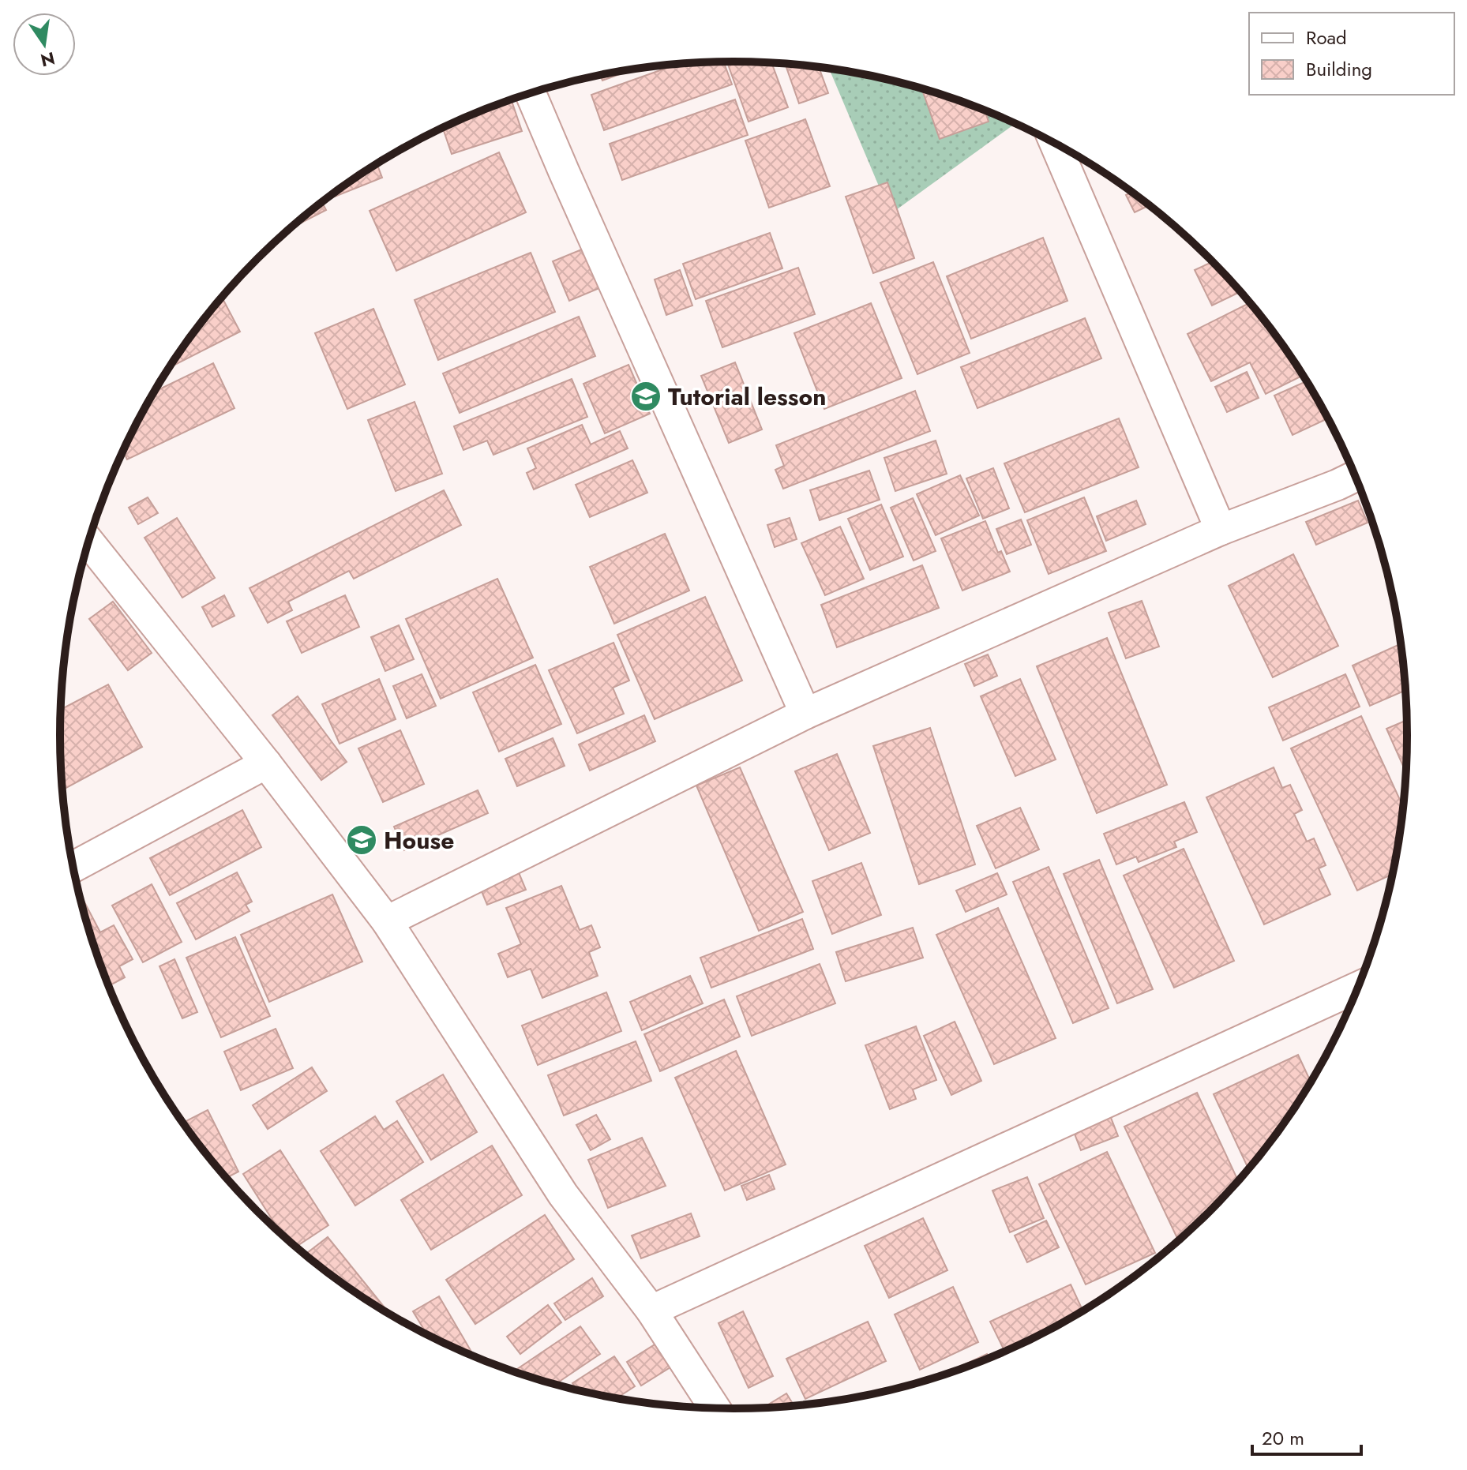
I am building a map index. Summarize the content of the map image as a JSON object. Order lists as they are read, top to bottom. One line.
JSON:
{"places":{"school or university":["Tutorial lesson","House"]},"legend":["Road","Building"],"scale_bar":"20 m","north":"bottom"}
